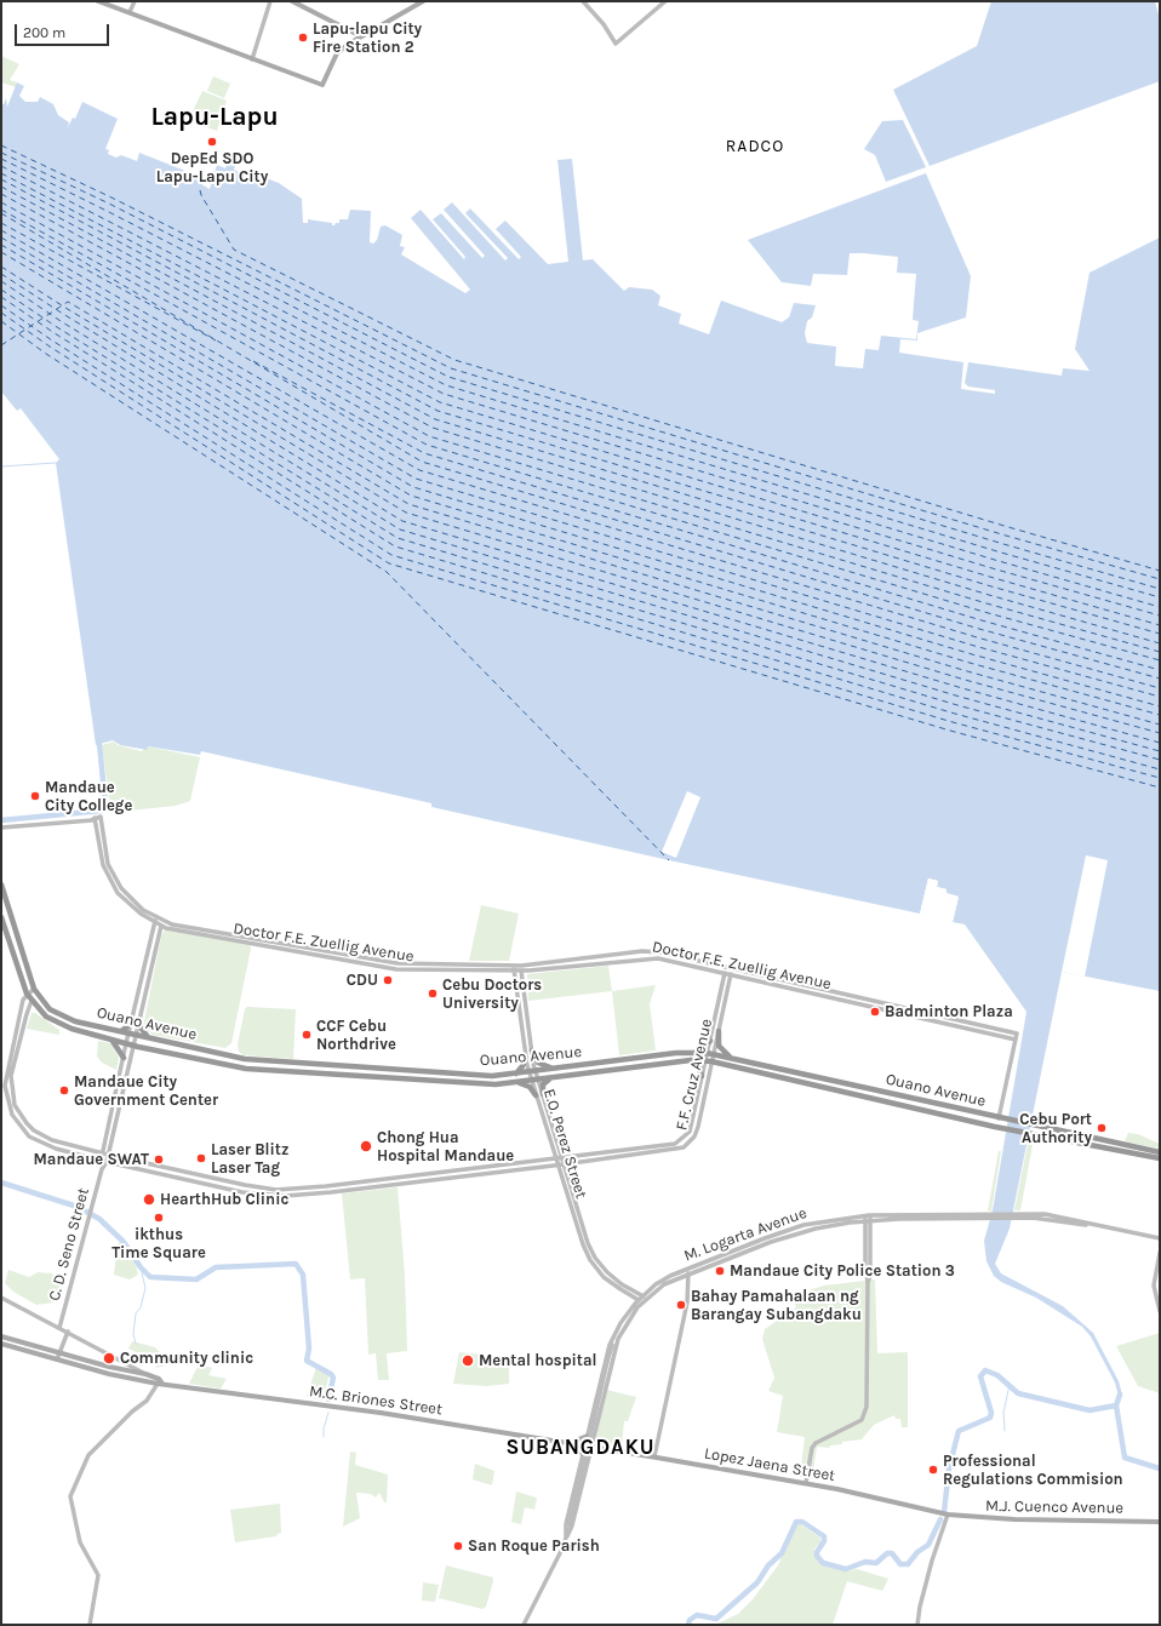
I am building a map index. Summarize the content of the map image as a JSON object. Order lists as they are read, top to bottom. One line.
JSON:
{"streets":{"highway":["Ouano Avenue"],"main road":["M.C. Briones Street","Lopez Jaena Street","M.J. Cuenco Avenue"],"street":["Doctor F.E. Zuellig Avenue","F.F. Cruz Avenue","E.O. Perez Street","M. Logarta Avenue","C. D. Seno Street"]},"crossings":[["Doctor F.E. Zuellig Avenue","F.F. Cruz Avenue"],["Doctor F.E. Zuellig Avenue","E.O. Perez Street"],["Doctor F.E. Zuellig Avenue","C. D. Seno Street"],["Ouano Avenue","F.F. Cruz Avenue"],["Ouano Avenue","E.O. Perez Street"],["Ouano Avenue","C. D. Seno Street"],["F.F. Cruz Avenue","E.O. Perez Street"],["F.F. Cruz Avenue","C. D. Seno Street"],["E.O. Perez Street","M. Logarta Avenue"],["M.C. Briones Street","Lopez Jaena Street"],["Lopez Jaena Street","M.J. Cuenco Avenue"]],"districts":["Lapu-Lapu","RADCO","SUBANGDAKU"],"places":["Lapu-lapu City Fire Station 2","DepEd SDO Lapu-Lapu City","Mandaue City College","CDU","Cebu Doctors University","Badminton Plaza","CCF Cebu Northdrive","Mandaue City Government Center","Cebu Port Authority","Chong Hua Hospital Mandaue","Laser Blitz Laser Tag","Mandaue SWAT","HearthHub Clinic","ikthus Time Square","Mandaue City Police Station 3","Bahay Pamahalaan ng Barangay Subangdaku","Community clinic","Mental hospital","Professional Regulations Commision","San Roque Parish"],"scale_bar":"200 m"}
